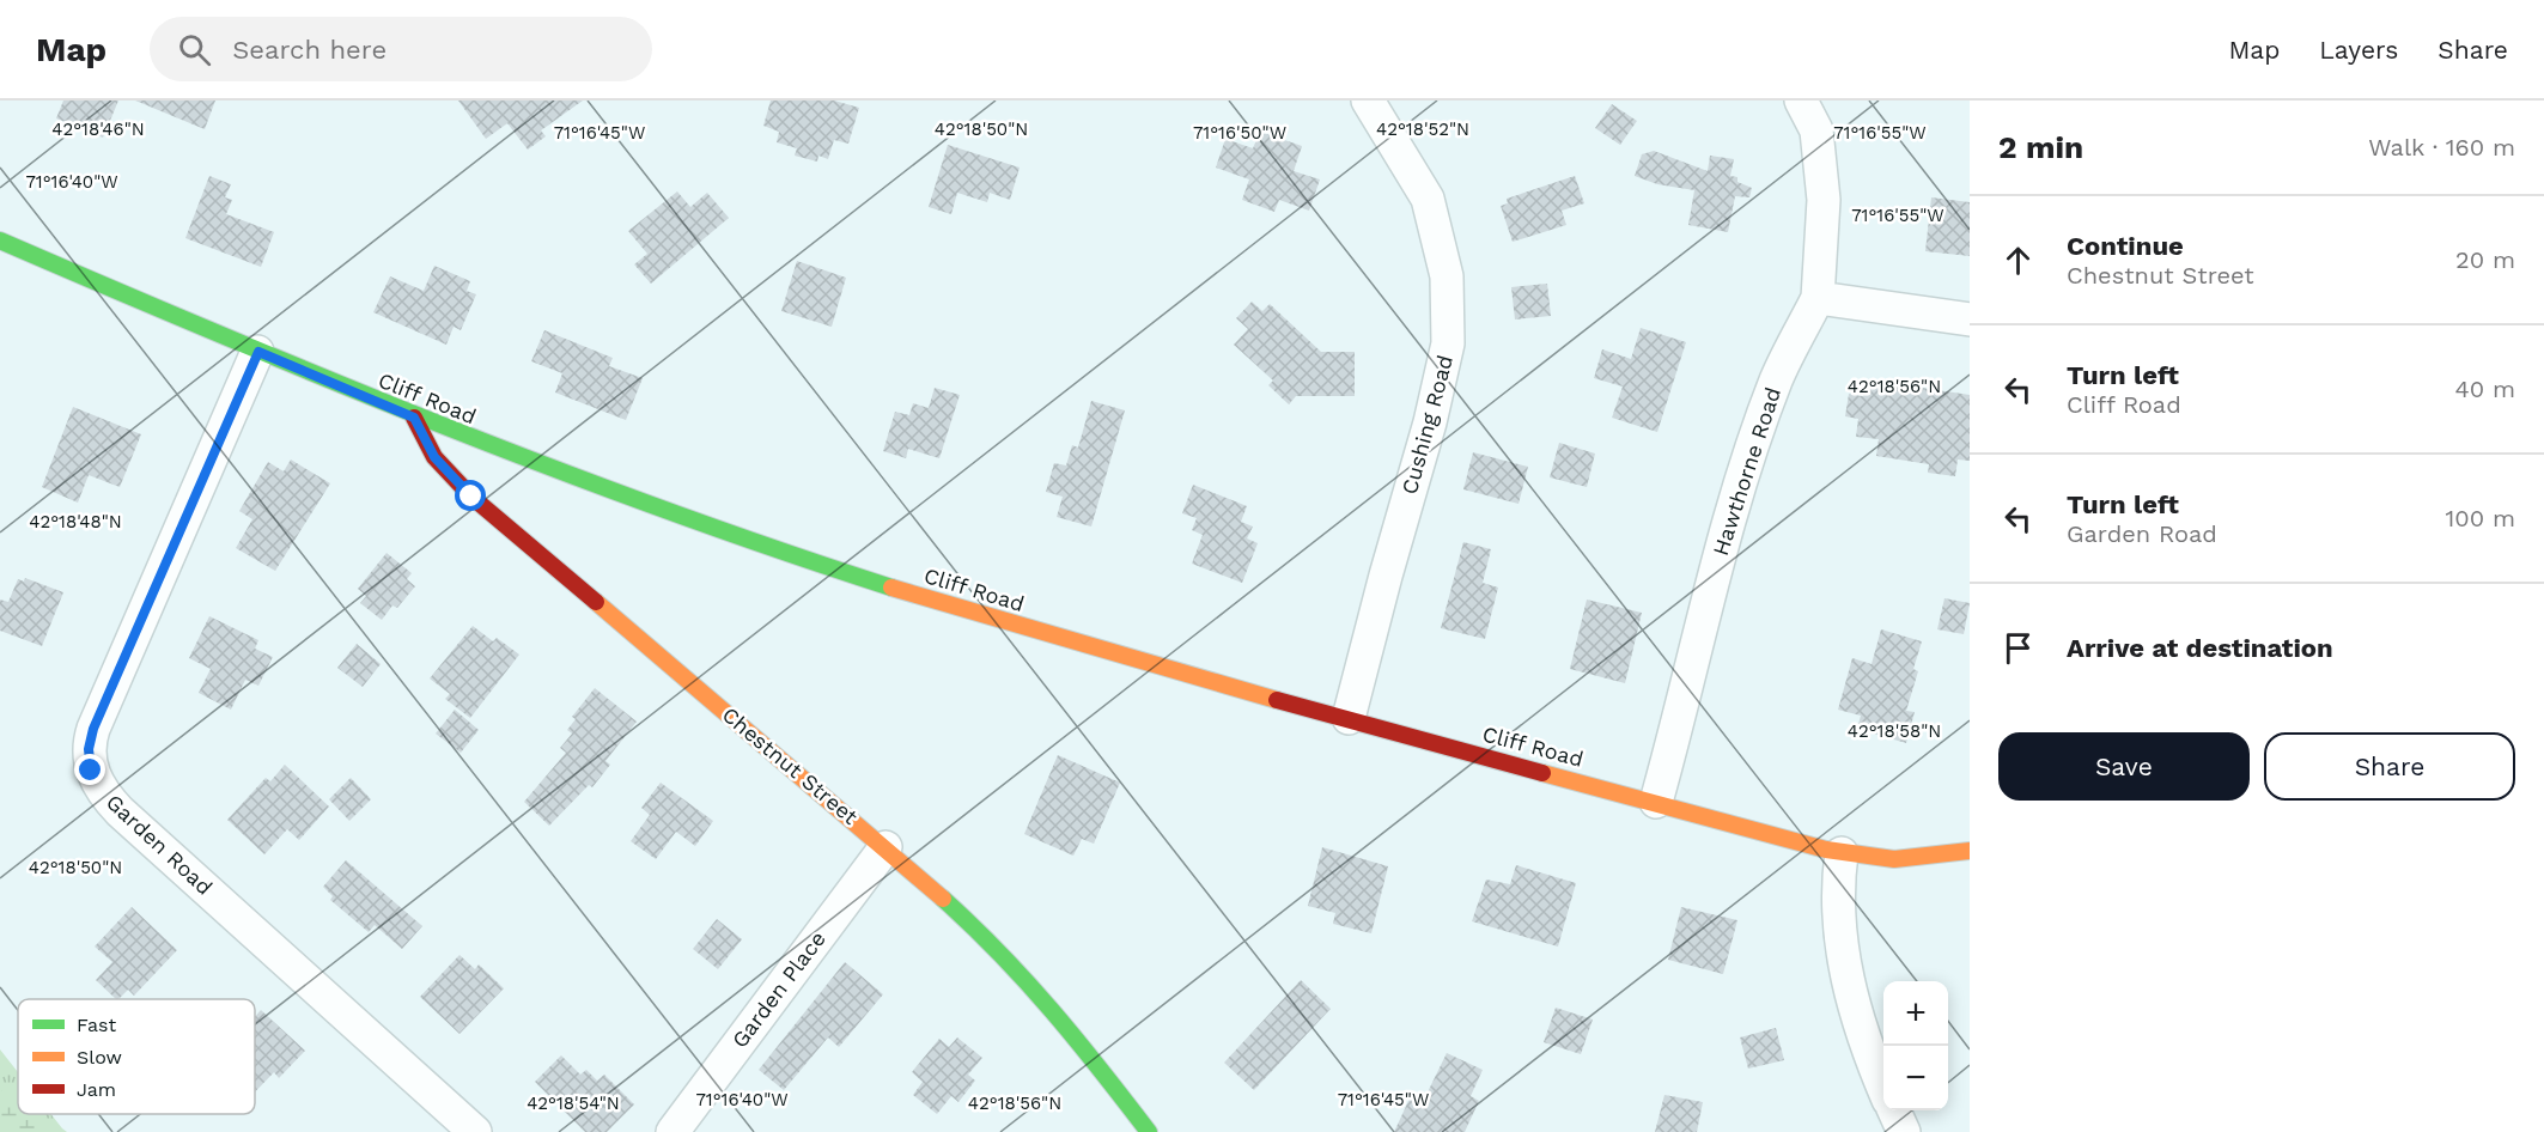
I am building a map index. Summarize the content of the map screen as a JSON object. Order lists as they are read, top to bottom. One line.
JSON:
{"streets":{"street":["Cliff Road","Cushing Road","Hawthorne Road","Chestnut Street","Garden Road","Garden Place"]},"crossings":[["Cliff Road","Cushing Road"],["Cliff Road","Hawthorne Road"],["Cliff Road","Chestnut Street"],["Cliff Road","Garden Road"],["Chestnut Street","Garden Place"]],"legend":["Fast","Slow","Jam"],"page":{"header":"Map","search":"Search here","nav":["Map","Layers","Share"],"heading":["2 min","Walk · 160 m"],"list":[["Continue","Chestnut Street","20 m"],["Turn left","Cliff Road","40 m"],["Turn left","Garden Road","100 m"],"Arrive at destination"],"buttons":["Save","Share"],"map_buttons":["+","−"]},"coordinates":["42°18'46\"N","42°18'50\"N","42°18'52\"N","71°16'45\"W","71°16'50\"W","71°16'55\"W","71°16'40\"W","42°18'56\"N","42°18'48\"N","42°18'58\"N","42°18'54\"N"]}
